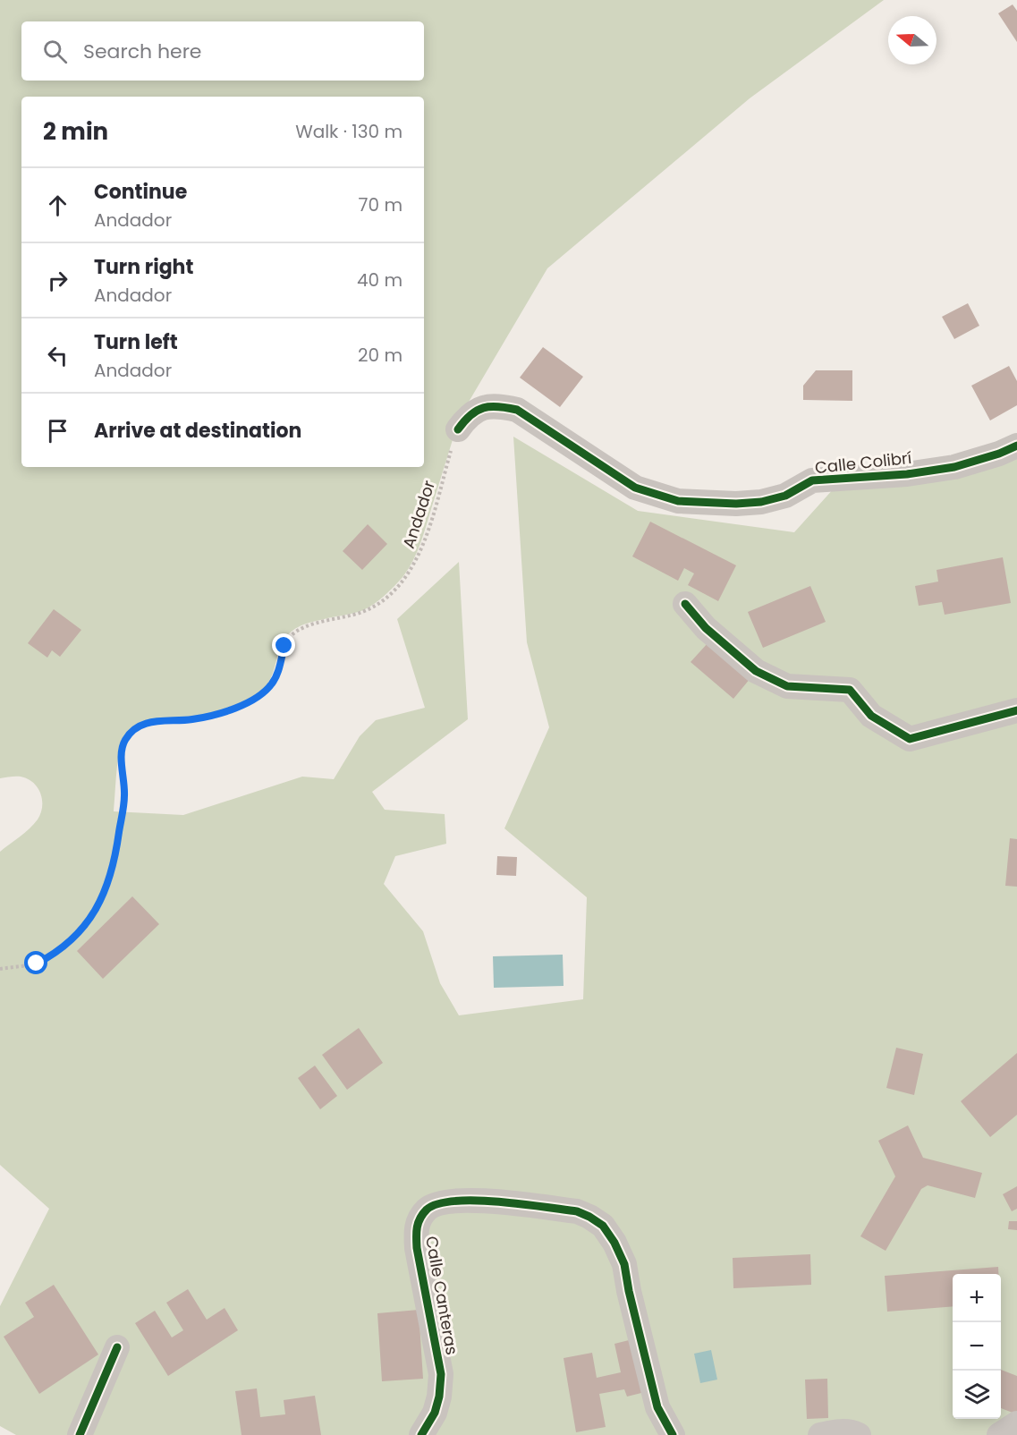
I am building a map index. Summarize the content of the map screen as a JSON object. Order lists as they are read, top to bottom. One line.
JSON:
{"streets":{"street":["Calle Colibrí","Calle Canteras"],"path":["Andador"]},"crossings":[["Calle Colibrí","Andador"]],"north":"left","page":{"search":"Search here","heading":["2 min","Walk · 130 m"],"list":[["Continue","Andador","70 m"],["Turn right","Andador","40 m"],["Turn left","Andador","20 m"],"Arrive at destination"],"map_buttons":["+","−"]}}
